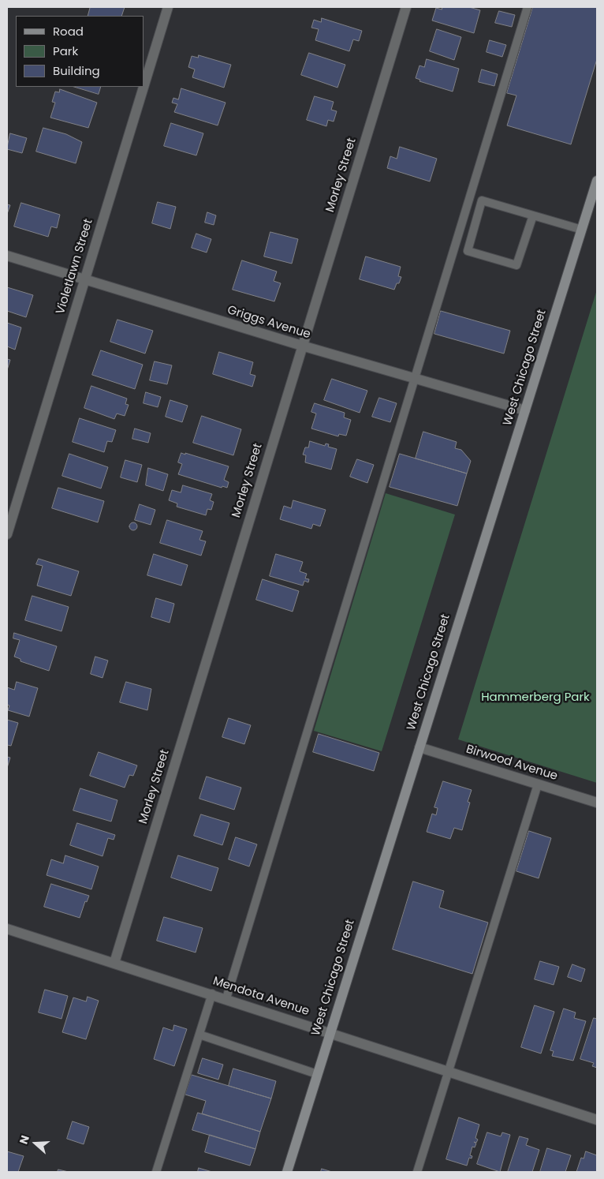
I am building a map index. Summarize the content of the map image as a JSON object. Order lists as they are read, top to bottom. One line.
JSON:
{"streets":{"street":["Morley Street","Violetlawn Street","Griggs Avenue","West Chicago Street","Birwood Avenue","Mendota Avenue"]},"crossings":[["Morley Street","Griggs Avenue"],["Morley Street","Mendota Avenue"],["Violetlawn Street","Griggs Avenue"],["Griggs Avenue","West Chicago Street"],["West Chicago Street","Birwood Avenue"],["West Chicago Street","Mendota Avenue"]],"parks":["Hammerberg Park"],"legend":["Road","Park","Building"],"north":"left"}
